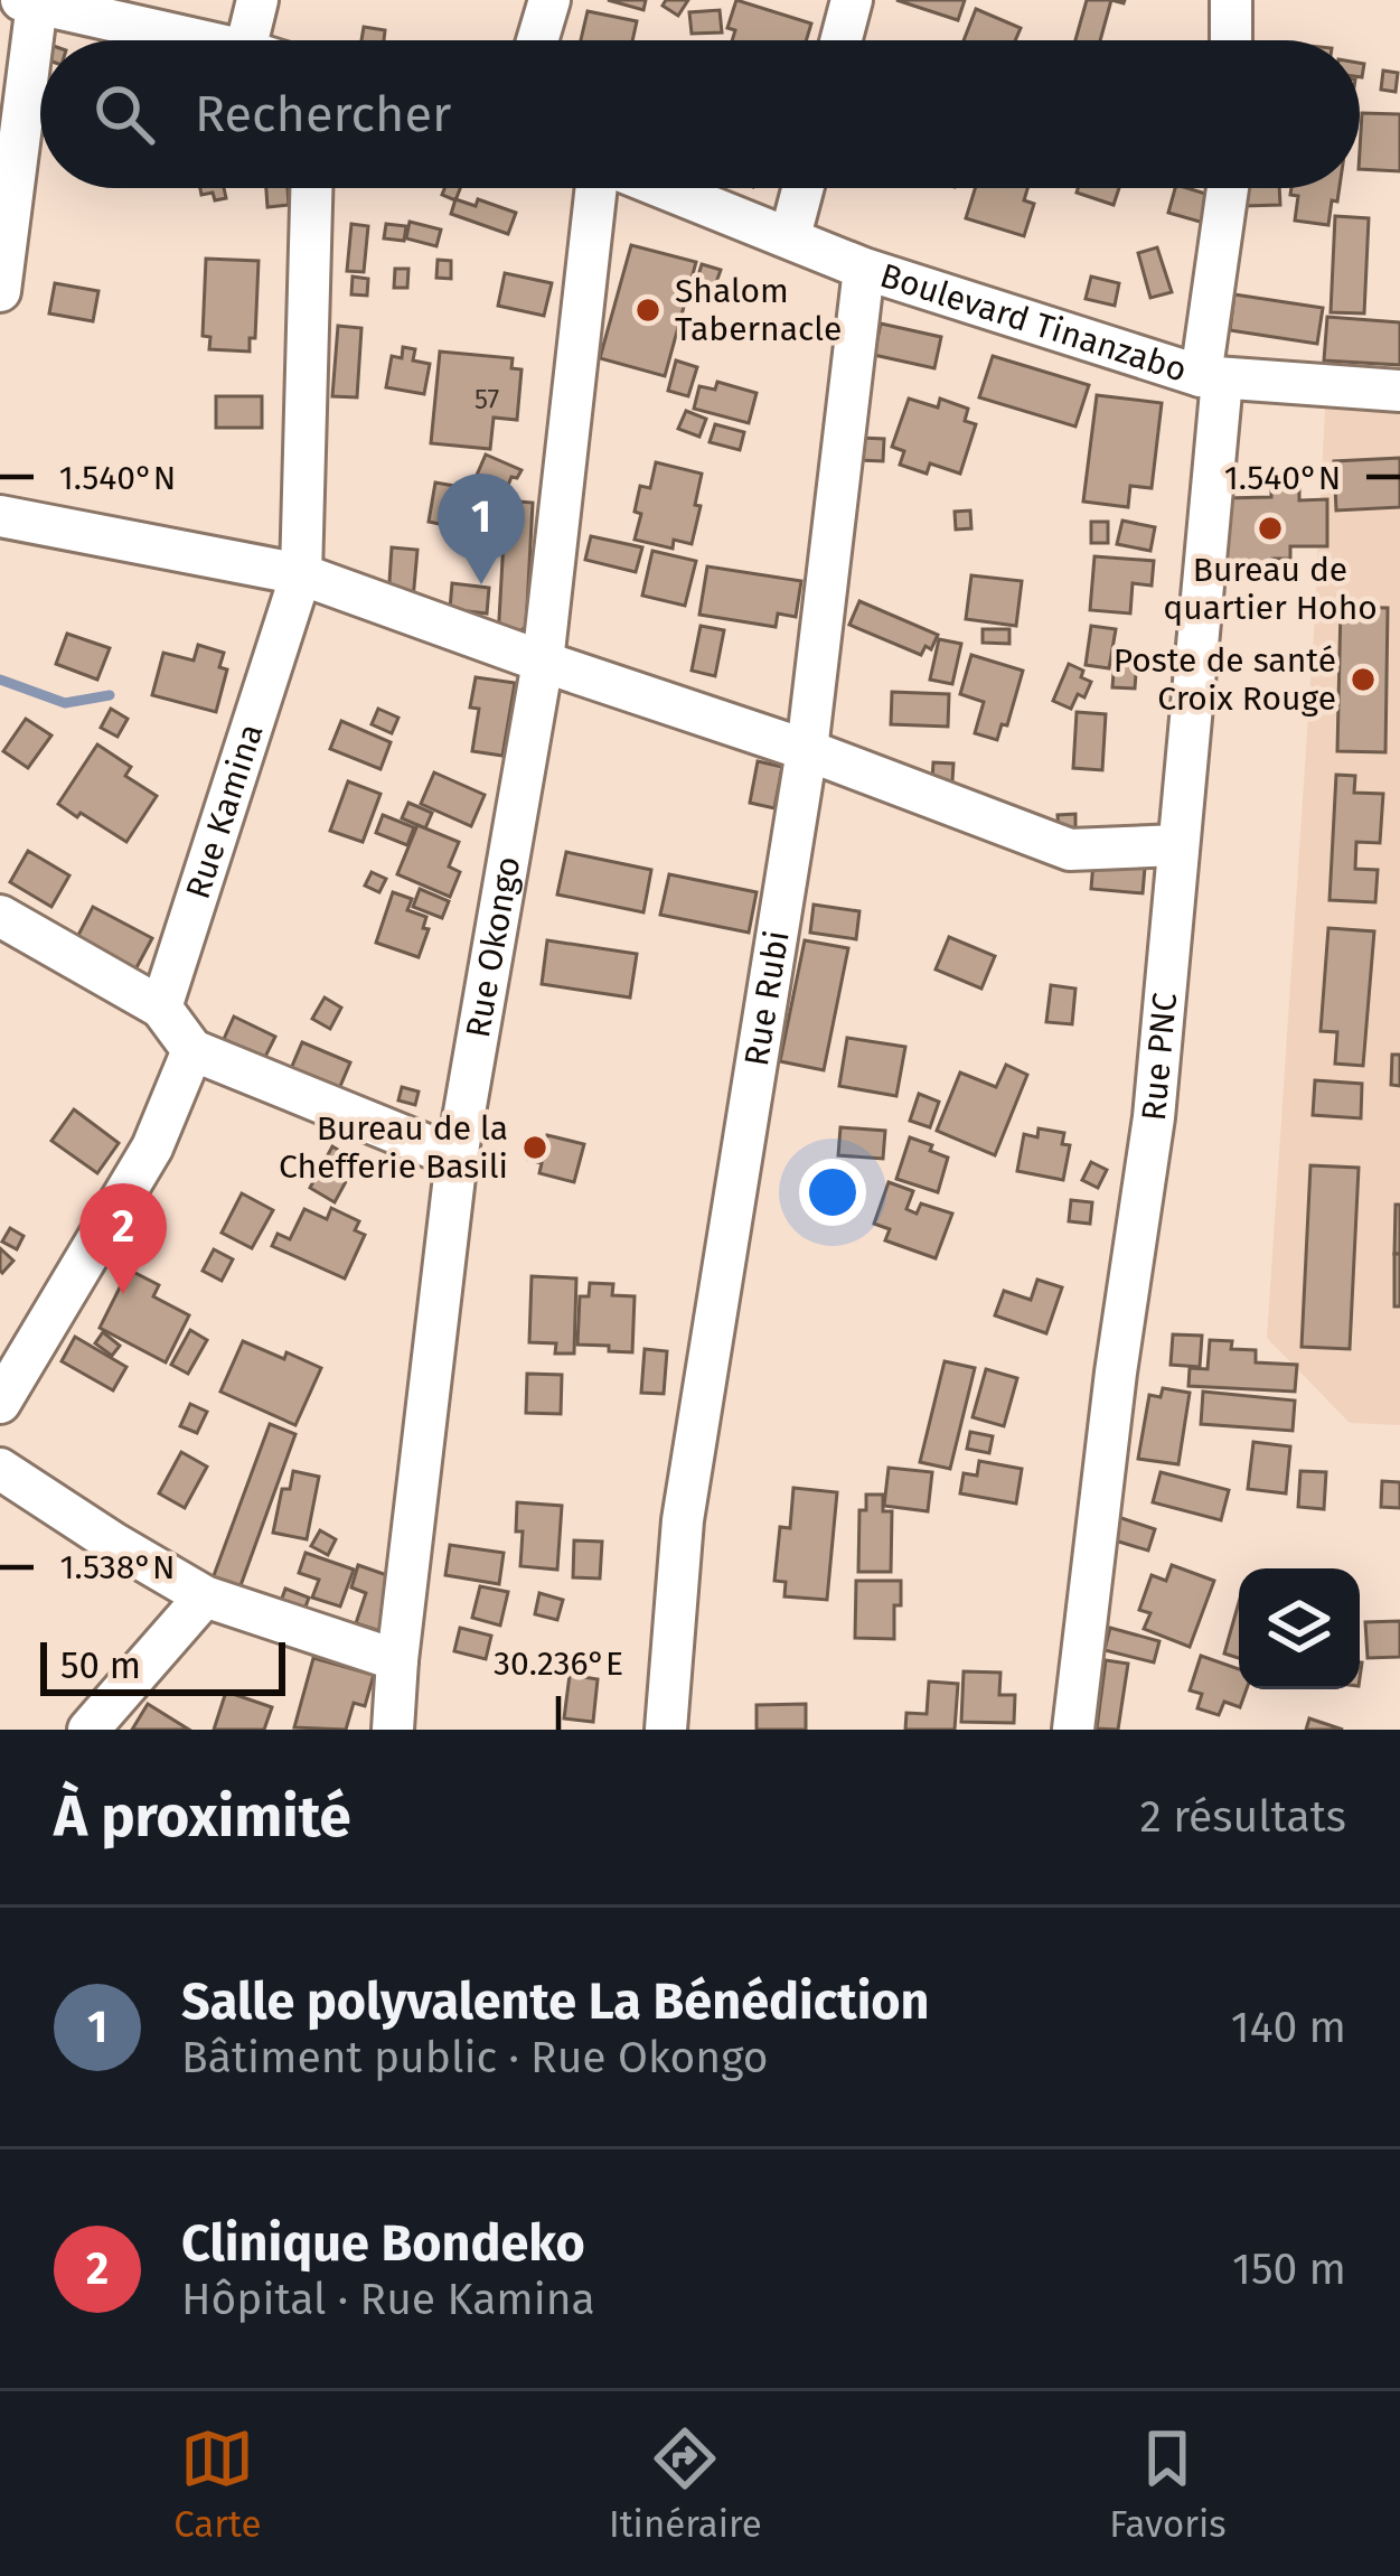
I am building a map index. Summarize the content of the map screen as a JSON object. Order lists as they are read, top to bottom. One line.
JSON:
{"streets":{"street":["Boulevard Tinanzabo","Rue Kamina","Rue Okongo","Rue Rubi","Rue PNC"]},"crossings":[["Boulevard Tinanzabo","Rue Rubi"],["Boulevard Tinanzabo","Rue PNC"]],"places":["Shalom Tabernacle","Bureau de quartier Hoho","Poste de santé Croix Rouge","Bureau de la Chefferie Basili"],"house_numbers":["57"],"scale_bar":"50 m","page":{"search":"Rechercher","pins":["1","2"],"scale":"50 m","heading":["À proximité","2 résultats"],"list":[{"mark":"1","name":"Salle polyvalente La Bénédiction","note":"Bâtiment public · Rue Okongo","value":"140 m"},{"mark":"2","name":"Clinique Bondeko","note":"Hôpital · Rue Kamina","value":"150 m"}],"nav":["Carte","Itinéraire","Favoris"]},"coordinates":["1.540°N","1.538°N","30.236°E"]}
